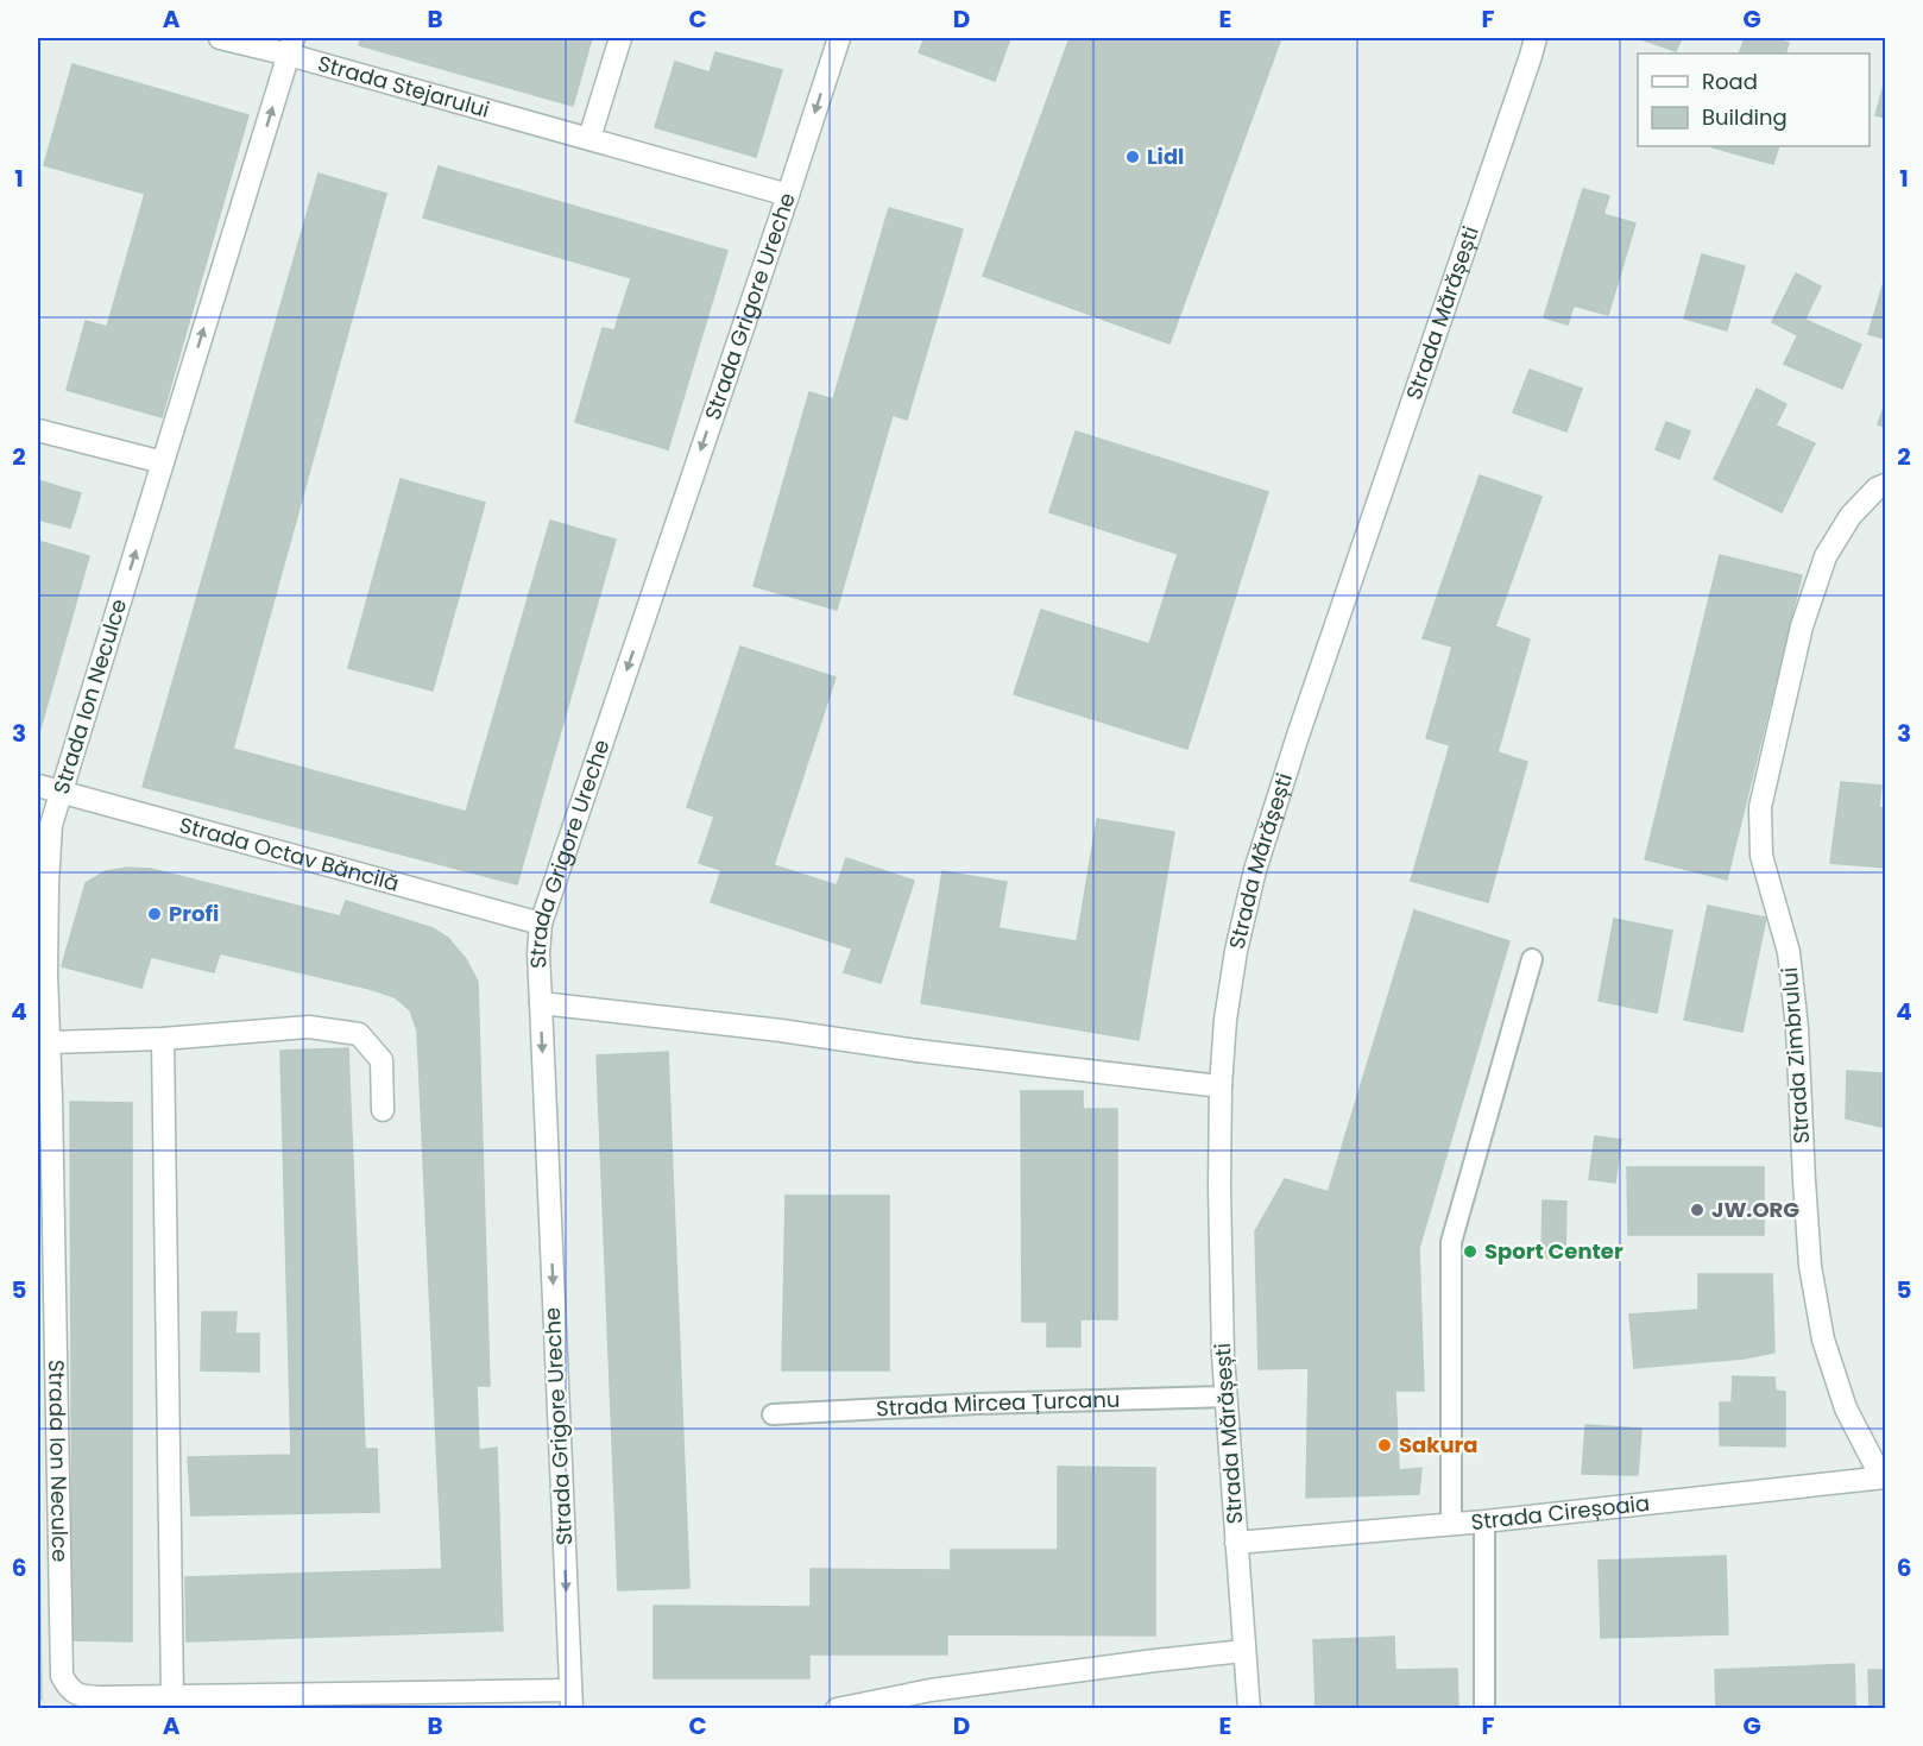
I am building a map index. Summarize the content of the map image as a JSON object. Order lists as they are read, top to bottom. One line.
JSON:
{"streets":{"street":["Strada Stejarului","Strada Grigore Ureche","Strada Mărășești","Strada Ion Neculce","Strada Octav Băncilă","Strada Zimbrului","Strada Cireșoaia"],"lane":["Strada Mircea Țurcanu"]},"crossings":[["Strada Stejarului","Strada Grigore Ureche"],["Strada Stejarului","Strada Ion Neculce"],["Strada Grigore Ureche","Strada Ion Neculce"],["Strada Grigore Ureche","Strada Octav Băncilă"],["Strada Mărășești","Strada Mircea Țurcanu"],["Strada Mărășești","Strada Cireșoaia"],["Strada Ion Neculce","Strada Octav Băncilă"],["Strada Zimbrului","Strada Cireșoaia"]],"one_way":["Strada Grigore Ureche","Strada Ion Neculce"],"places":["Lidl","Profi","JW.ORG","Sport Center","Sakura"],"legend":["Road","Building"],"grid":{"columns":["A","B","C","D","E","F","G"],"rows":["1","2","3","4","5","6"]}}
